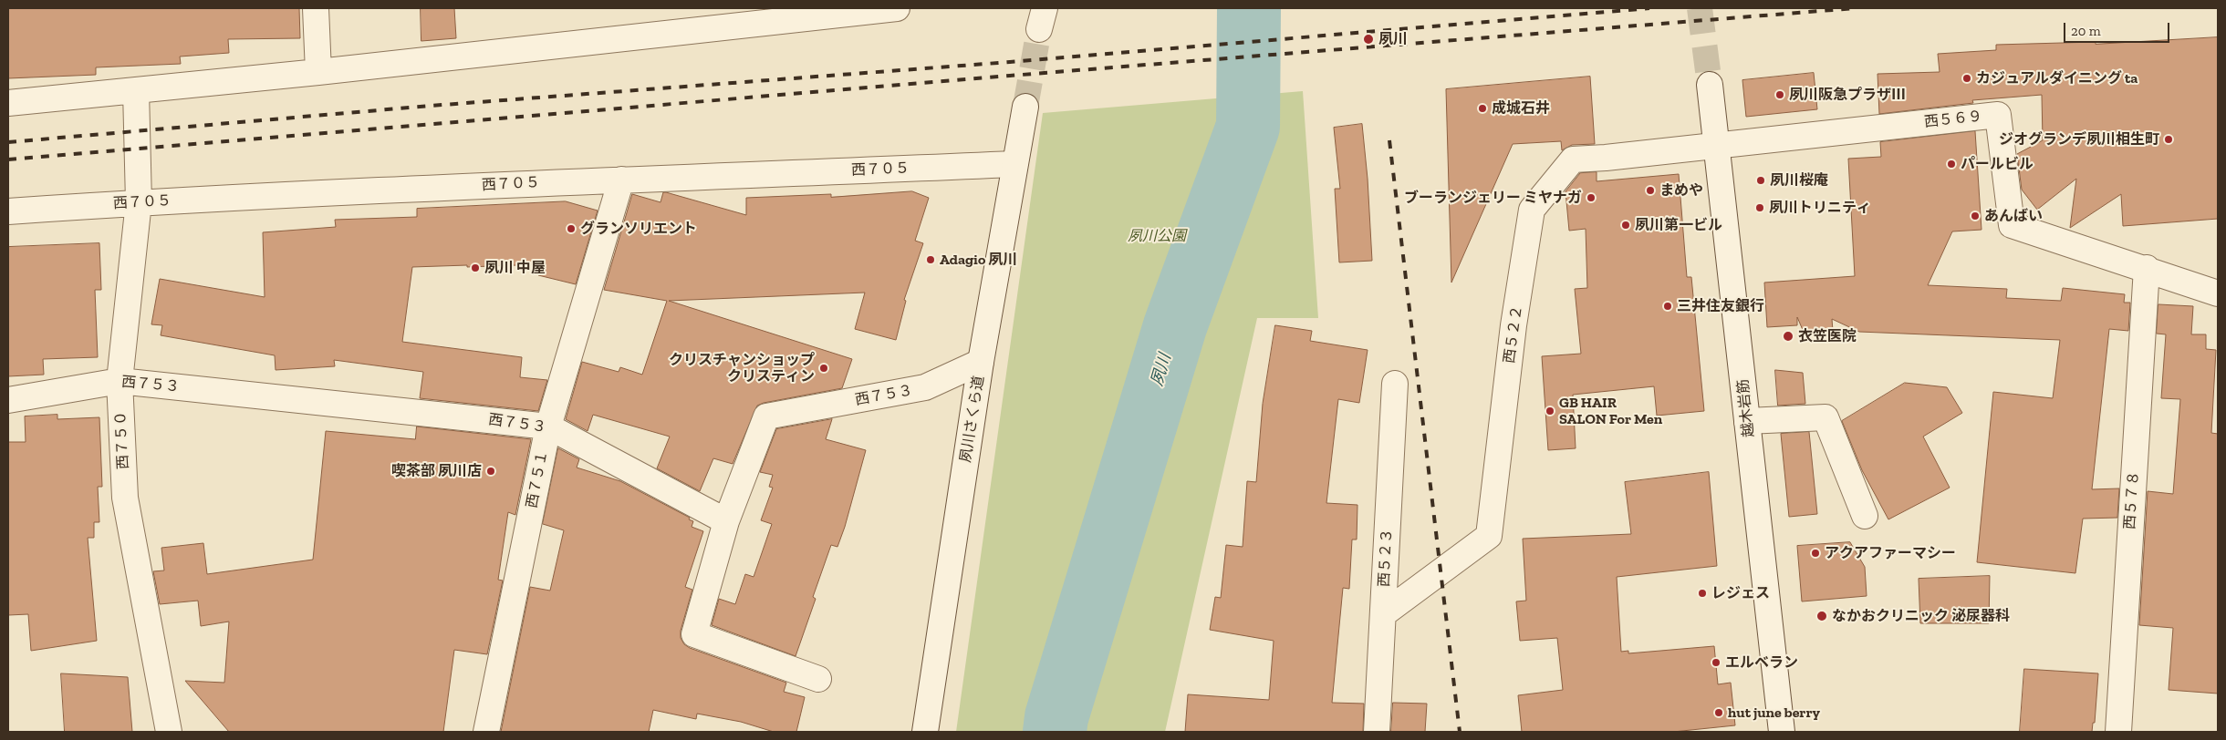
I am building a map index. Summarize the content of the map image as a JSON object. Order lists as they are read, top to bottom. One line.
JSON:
{"streets":{"street":["西５６９","西７０５","西５２２","西７５３","越木岩筋","夙川さくら道","西７５０","西７５１","西５７８","西５２３"]},"crossings":[["西５６９","西５２２"],["西５６９","越木岩筋"],["西５６９","西５７８"],["西７０５","夙川さくら道"],["西７０５","西７５０"],["西７０５","西７５１"],["西５２２","越木岩筋"],["西５２２","西５２３"],["西７５３","夙川さくら道"],["西７５３","西７５０"],["西７５３","西７５１"]],"water":["夙川"],"parks":["夙川公園"],"places":["夙川","カジュアルダイニング ta","夙川阪急プラザⅢ","成城石井","ジオグランデ夙川相生町","パールビル","夙川桜庵","まめや","ブーランジェリー ミヤナガ","夙川トリニティ","あんばい","夙川第一ビル","グランソリエント","Adagio 夙川","夙川 中屋","三井住友銀行","衣笠医院","クリスチャンショップ クリスティン","GB HAIR SALON For Men","喫茶部 夙川店","アクアファーマシー","レジェス","なかおクリニック 泌尿器科","エルベラン","hut june berry"],"scale_bar":"20 m"}
